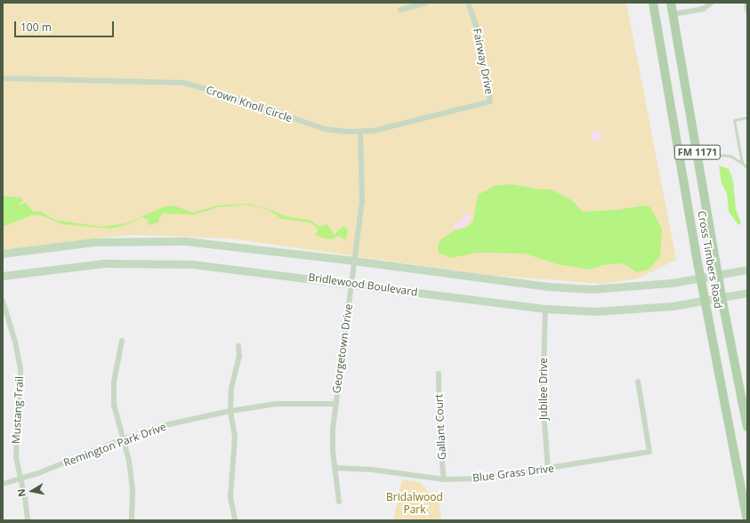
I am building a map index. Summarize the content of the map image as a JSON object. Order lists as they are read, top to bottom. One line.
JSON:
{"streets":{"main road":["FM 1171","Cross Timbers Road","Bridlewood Boulevard"],"street":["Fairway Drive","Crown Knoll Circle","Georgetown Drive","Jubilee Drive","Mustang Trail","Gallant Court","Remington Park Drive","Blue Grass Drive"]},"crossings":[["Fairway Drive","Crown Knoll Circle"],["Crown Knoll Circle","Georgetown Drive"],["Cross Timbers Road","Bridlewood Boulevard"],["Bridlewood Boulevard","Georgetown Drive"],["Bridlewood Boulevard","Jubilee Drive"],["Georgetown Drive","Remington Park Drive"],["Georgetown Drive","Blue Grass Drive"],["Jubilee Drive","Blue Grass Drive"],["Mustang Trail","Remington Park Drive"],["Gallant Court","Blue Grass Drive"]],"parks":["Bridalwood Park"],"scale_bar":"100 m","north":"left"}
